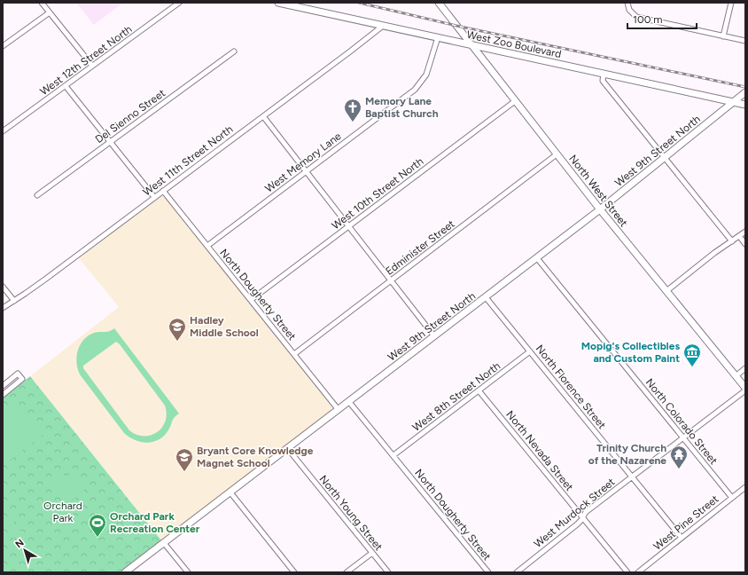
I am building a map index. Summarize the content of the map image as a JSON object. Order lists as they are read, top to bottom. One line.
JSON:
{"streets":{"main road":["West Zoo Boulevard","West 9th Street North","North West Street"],"street":["West 12th Street North","Del Sienno Street","West 11th Street North","West Memory Lane","West 10th Street North","Edminister Street","North Dougherty Street","North Florence Street","West 8th Street North","North Colorado Street","North Nevada Street","North Young Street","West Murdock Street","West Pine Street"]},"crossings":[["West Zoo Boulevard","West 9th Street North"],["West Zoo Boulevard","West 11th Street North"],["West Zoo Boulevard","West Memory Lane"],["West Zoo Boulevard","North West Street"],["West 9th Street North","North West Street"],["West 9th Street North","North Dougherty Street"],["West 9th Street North","North Florence Street"],["West 9th Street North","North Colorado Street"],["West 9th Street North","North Young Street"],["West 11th Street North","North Dougherty Street"],["West Memory Lane","North Dougherty Street"],["North West Street","West 10th Street North"],["North West Street","Edminister Street"],["North West Street","West Murdock Street"],["West 10th Street North","North Dougherty Street"],["Edminister Street","North Dougherty Street"],["North Dougherty Street","West 8th Street North"],["North Florence Street","West 8th Street North"],["North Florence Street","West Murdock Street"],["North Florence Street","West Pine Street"],["West 8th Street North","North Nevada Street"],["North Colorado Street","West Murdock Street"],["North Colorado Street","West Pine Street"],["North Nevada Street","West Murdock Street"]],"parks":["Orchard Park"],"places":{"church":["Memory Lane Baptist Church"],"school or university":["Hadley Middle School","Bryant Core Knowledge Magnet School"],"museum":["Mopig's Collectibles and Custom Paint"],"temple":["Trinity Church of the Nazarene"],"sports":["Orchard Park Recreation Center"]},"scale_bar":"100 m","north":"top left"}
